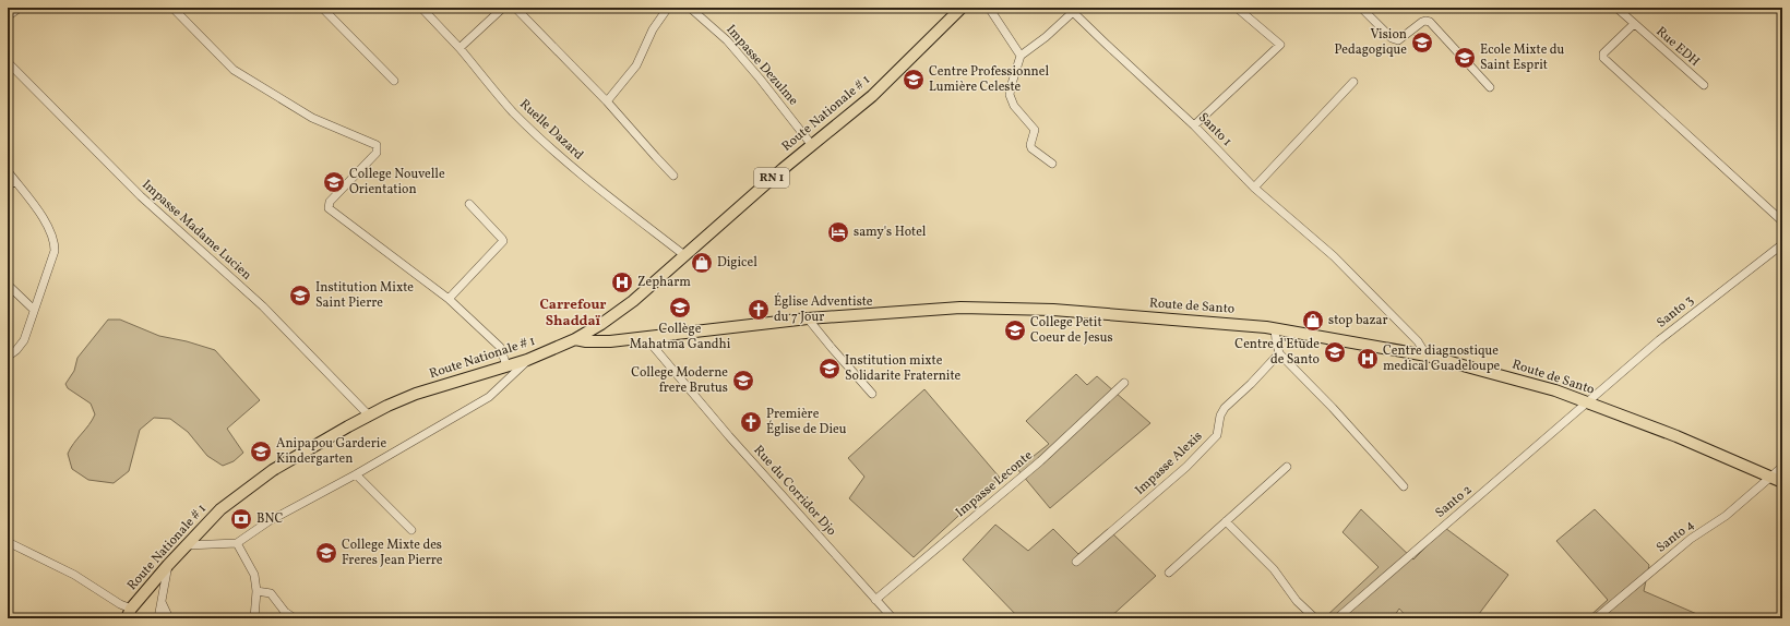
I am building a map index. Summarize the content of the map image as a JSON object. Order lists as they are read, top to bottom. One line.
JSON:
{"streets":{"main road":["Route Nationale # 1","RN 1","Route de Santo"],"street":["Rue EDH","Impasse Dezulme","Ruelle Dazard","Santo 1","Impasse Madame Lucien","Santo 3","Impasse Alexis","Impasse Leconte","Rue du Corridor Djo","Santo 2","Santo 4"]},"crossings":[["Impasse Dezulme","Route Nationale # 1"],["Route Nationale # 1","Ruelle Dazard"],["Route Nationale # 1","Impasse Madame Lucien"],["Route Nationale # 1","Route de Santo"],["Santo 1","Route de Santo"],["Route de Santo","Santo 3"],["Route de Santo","Rue du Corridor Djo"],["Route de Santo","Santo 2"],["Route de Santo","Santo 4"],["Santo 3","Santo 2"],["Impasse Leconte","Rue du Corridor Djo"]],"districts":["Carrefour Shaddaï"],"places":{"school or university":["Vision Pedagogique","Ecole Mixte du Saint Esprit","Centre Professionnel Lumière Celeste","College Nouvelle Orientation","Institution Mixte Saint Pierre","Collège Mahatma Gandhi","College Petit Coeur de Jesus","Centre d'Etude de Santo","Institution mixte Solidarite Fraternite","College Moderne frere Brutus","Anipapou Garderie Kindergarten","College Mixte des Freres Jean Pierre"],"hotel":["samy's Hotel"],"shop":["Digicel","stop bazar"],"hospital":["Zepharm","Centre diagnostique medical Guadeloupe"],"church":["Église Adventiste du 7 Jour","Première Église de Dieu"],"bank":["BNC"]}}
